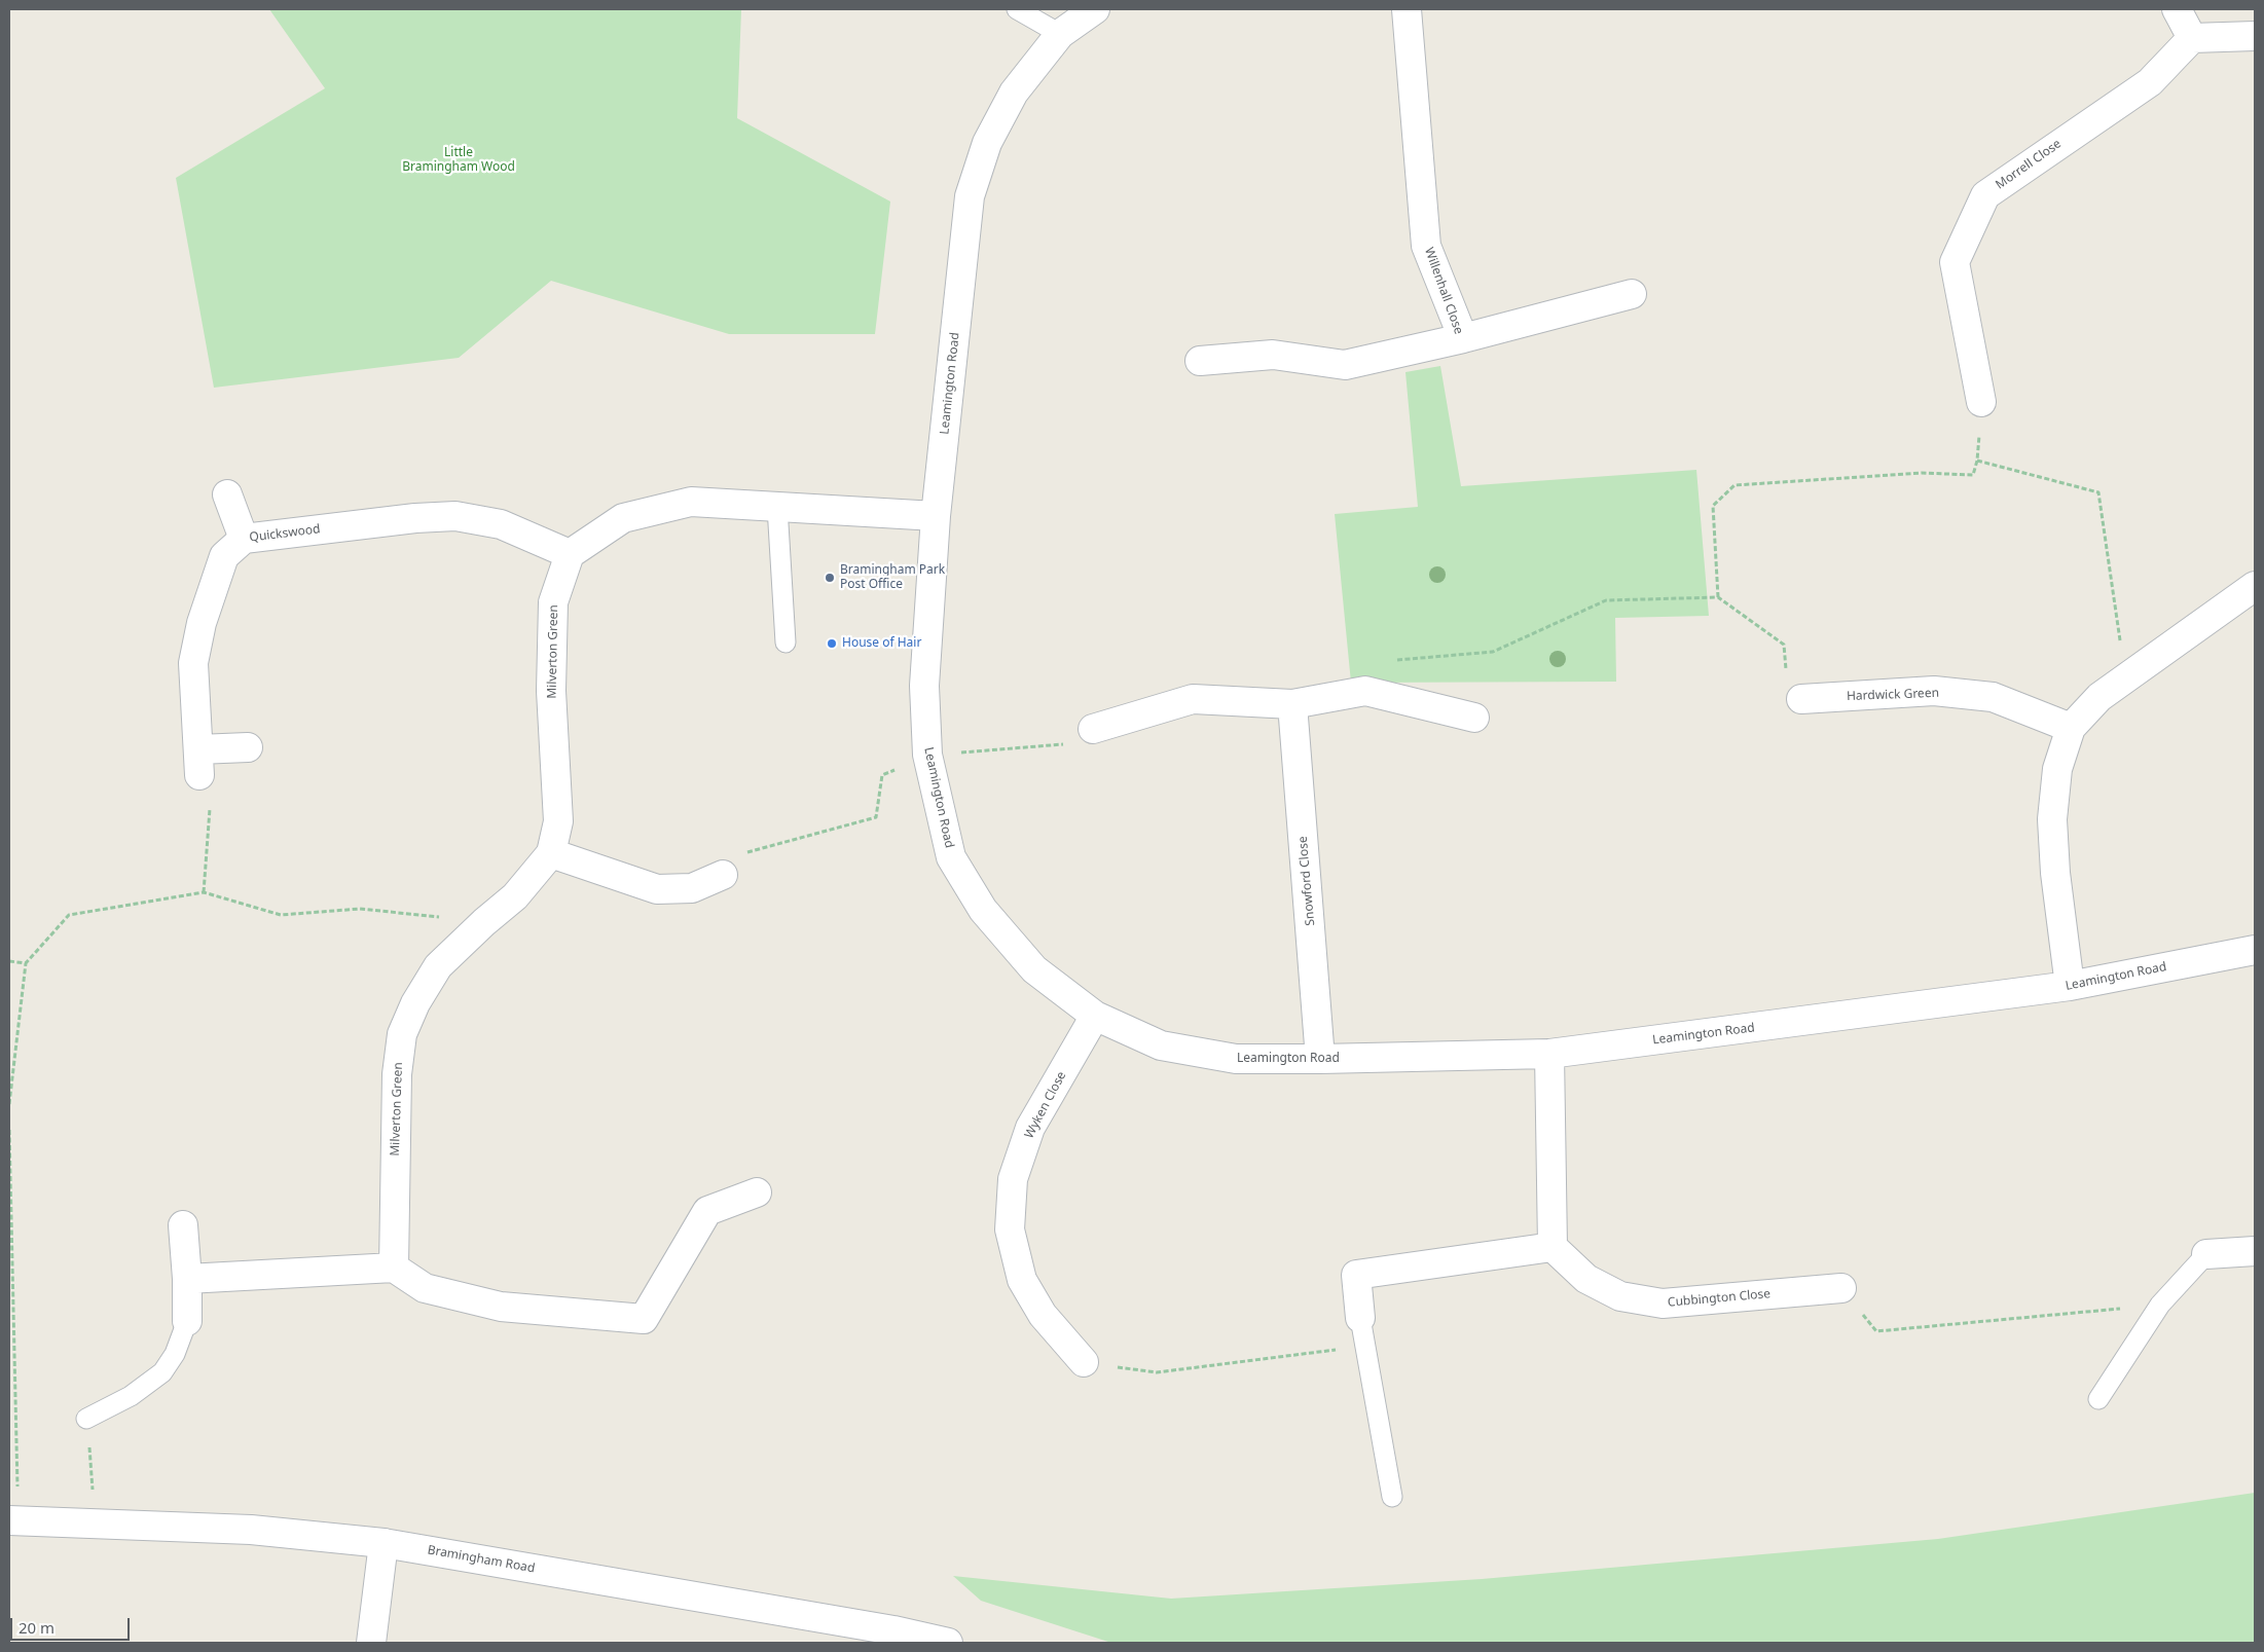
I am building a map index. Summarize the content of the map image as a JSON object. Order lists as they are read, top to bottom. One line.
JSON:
{"streets":{"street":["Morrell Close","Willenhall Close","Leamington Road","Quickswood","Milverton Green","Hardwick Green","Snowford Close","Wyken Close","Cubbington Close","Bramingham Road"]},"crossings":[["Leamington Road","Snowford Close"],["Leamington Road","Wyken Close"],["Quickswood","Milverton Green"]],"parks":["Little Bramingham Wood"],"places":["Bramingham Park Post Office","House of Hair"],"scale_bar":"20 m"}
